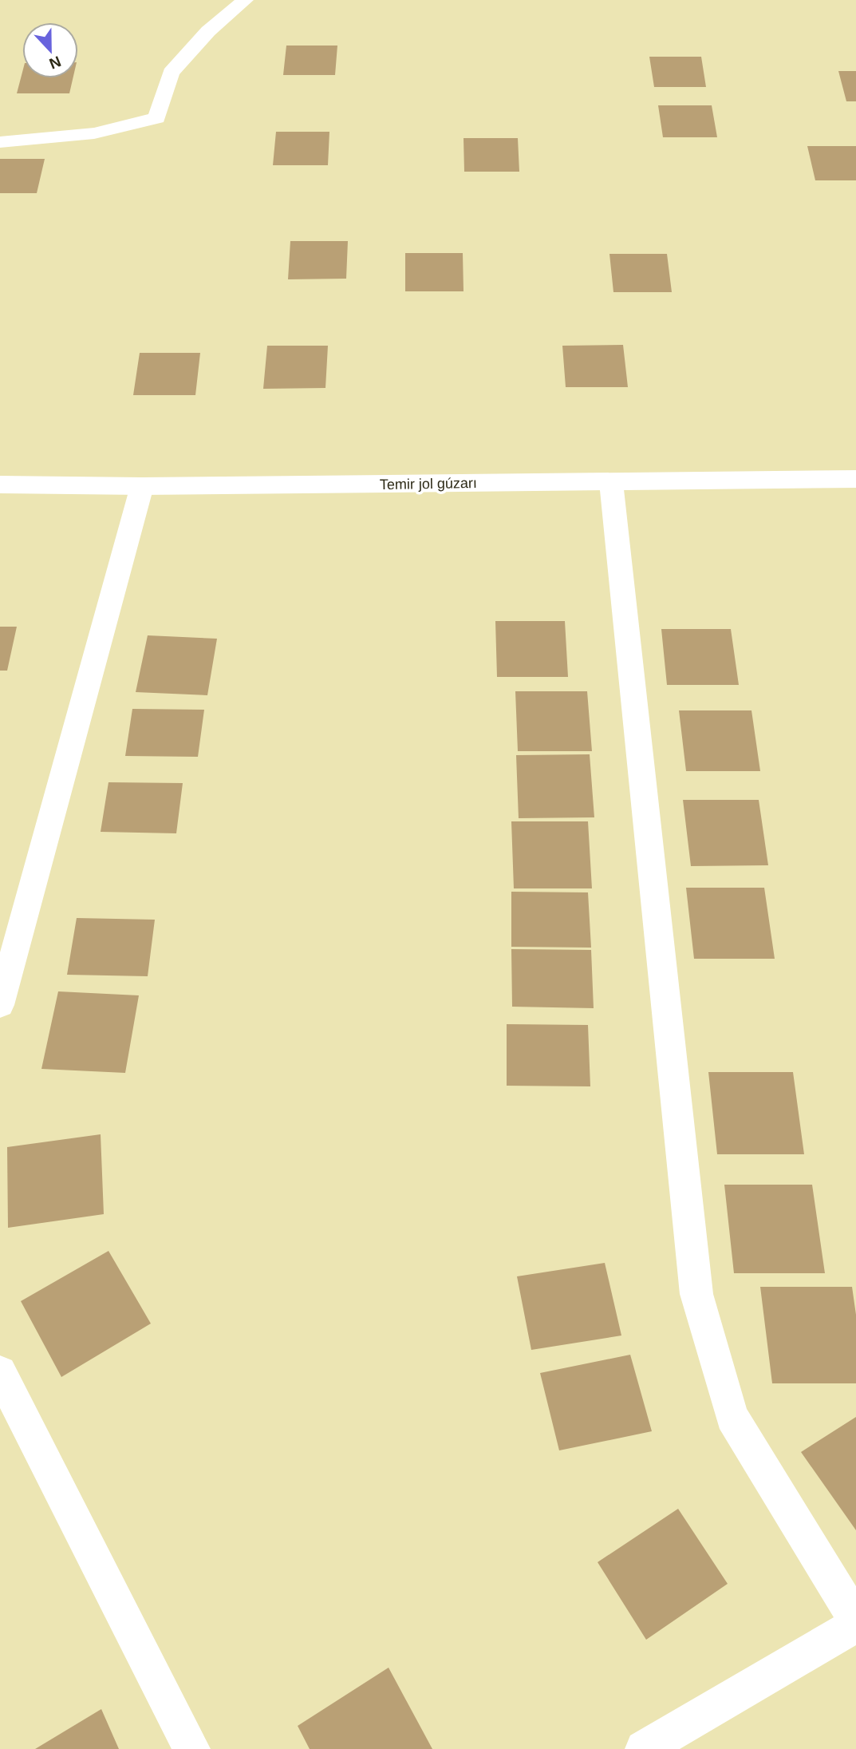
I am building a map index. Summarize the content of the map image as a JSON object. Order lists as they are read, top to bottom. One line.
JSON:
{"streets":{"street":["Temir jol gúzarı"]},"north":"bottom"}
